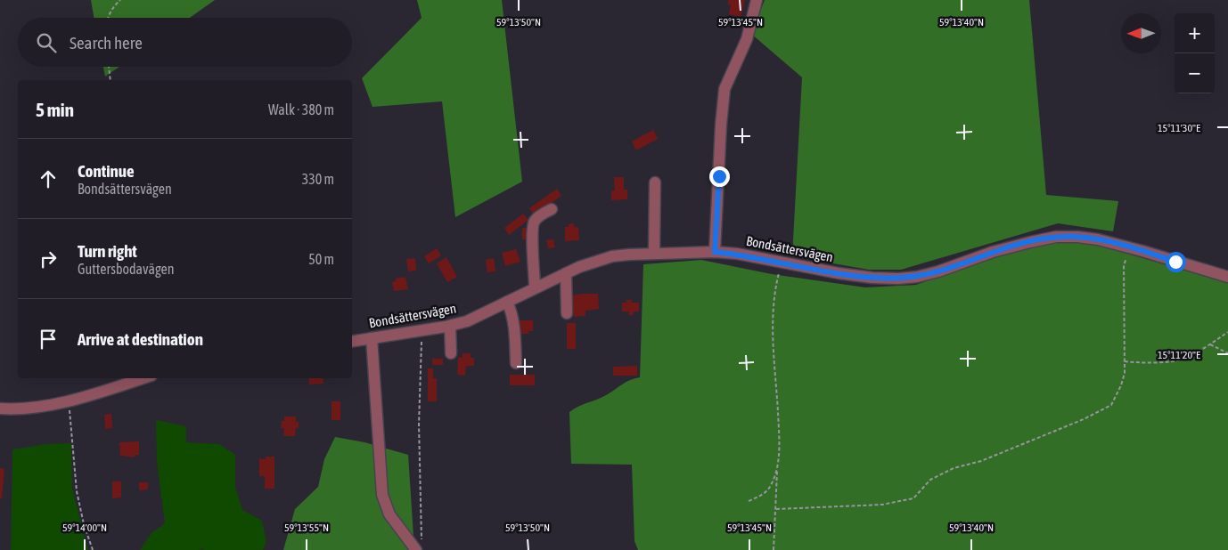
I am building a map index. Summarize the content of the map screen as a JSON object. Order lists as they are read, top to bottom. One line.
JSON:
{"streets":{"street":["Bondsättersvägen"]},"north":"left","page":{"map_buttons":["+","−"],"search":"Search here","heading":["5 min","Walk · 380 m"],"list":[["Continue","Bondsättersvägen","330 m"],["Turn right","Guttersbodavägen","50 m"],"Arrive at destination"]},"coordinates":["59°13'50\"N","59°13'45\"N","59°13'40\"N","15°11'30\"E","15°11'20\"E","59°14'00\"N","59°13'55\"N"]}
